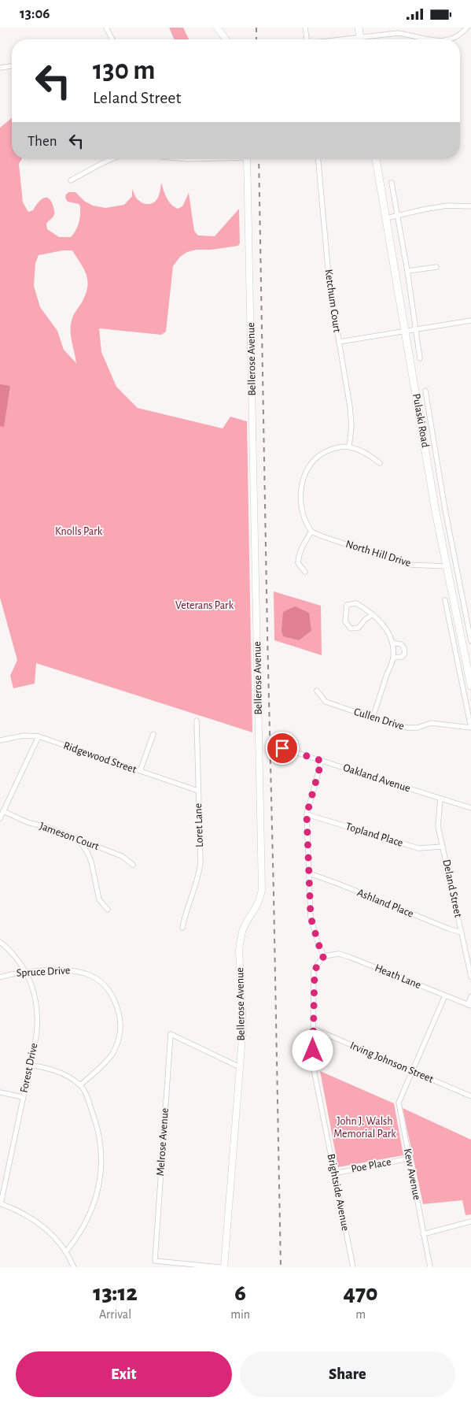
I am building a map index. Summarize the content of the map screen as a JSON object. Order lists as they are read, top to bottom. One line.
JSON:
{"streets":{"main road":["Pulaski Road"],"street":["Ketchum Court","Bellerose Avenue","North Hill Drive","Cullen Drive","Ridgewood Street","Oakland Avenue","Loret Lane","Topland Place","Jameson Court","Deland Street","Ashland Place","Spruce Drive","Heath Lane","Irving Johnson Street","Forest Drive","Melrose Avenue","Poe Place","Kew Avenue","Brightside Avenue"]},"crossings":[["Bellerose Avenue","Melrose Avenue"],["Pulaski Road","North Hill Drive"],["Ridgewood Street","Loret Lane"],["Oakland Avenue","Deland Street"],["Topland Place","Deland Street"],["Deland Street","Ashland Place"],["Spruce Drive","Forest Drive"],["Heath Lane","Kew Avenue"],["Heath Lane","Brightside Avenue"],["Irving Johnson Street","Kew Avenue"],["Irving Johnson Street","Brightside Avenue"],["Poe Place","Kew Avenue"],["Poe Place","Brightside Avenue"]],"parks":["Knolls Park","Veterans Park","John J. Walsh Memorial Park"],"page":{"status":"13:06","turn":["130 m","Leland Street"],"then":"Then","eta":["13:12","Arrival","6","min","470","m"],"buttons":["Exit","Share"]}}
